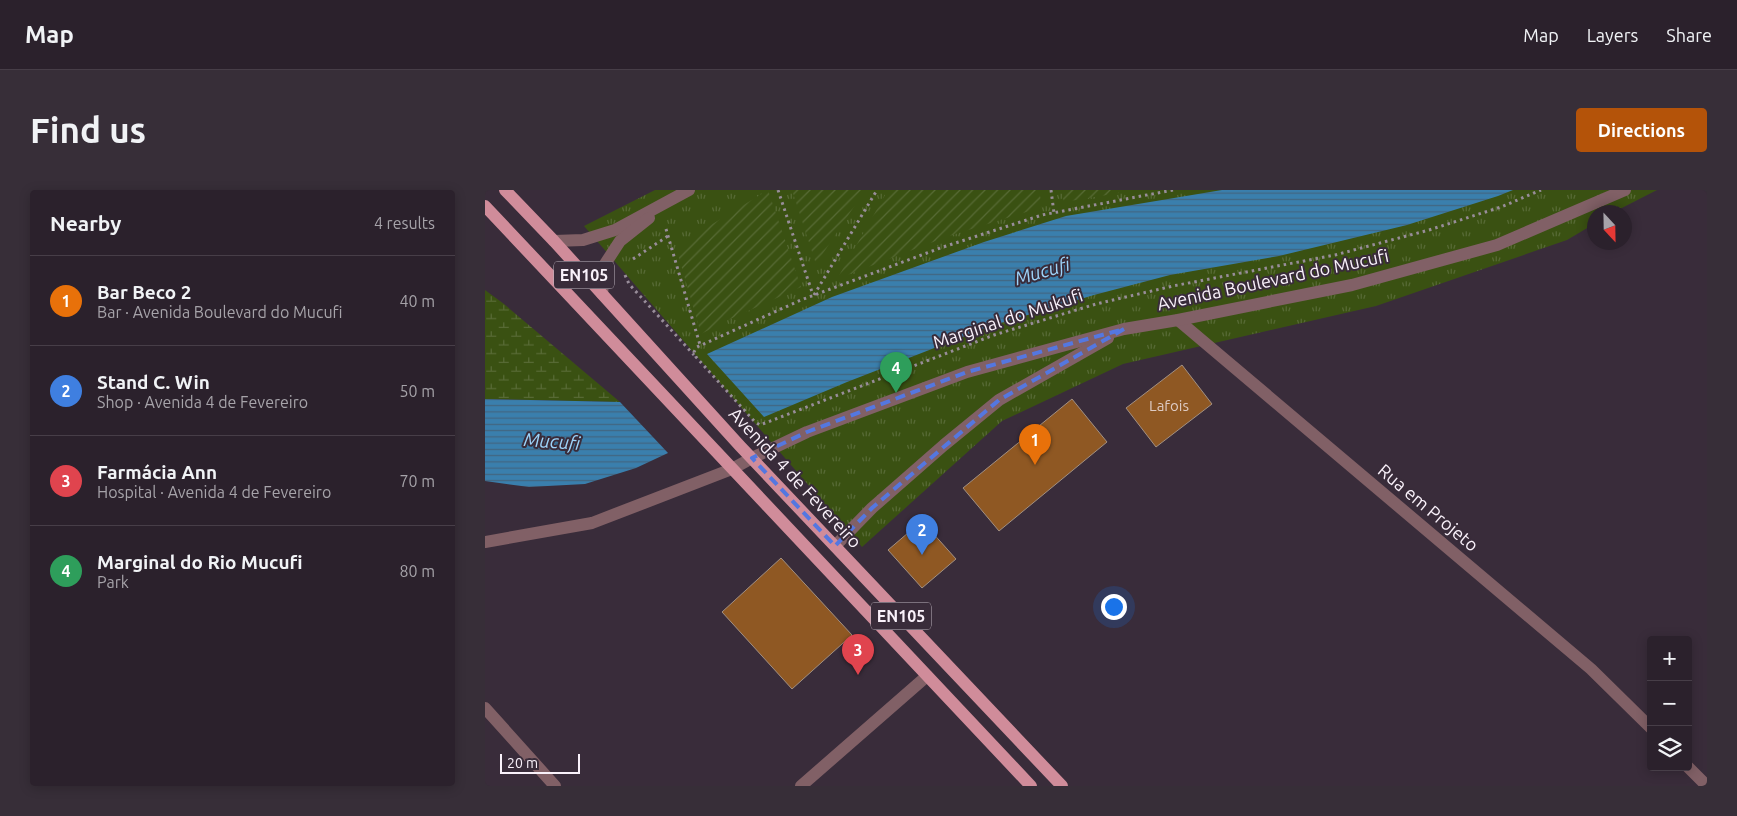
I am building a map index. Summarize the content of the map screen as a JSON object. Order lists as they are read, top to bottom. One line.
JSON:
{"streets":{"main road":["EN105","Avenida 4 de Fevereiro"],"street":["Avenida Boulevard do Mucufi","Rua em Projeto"],"path":["Marginal do Mukufi"]},"crossings":[["EN105","Avenida Boulevard do Mucufi"],["Avenida Boulevard do Mucufi","Avenida 4 de Fevereiro"],["Avenida Boulevard do Mucufi","Rua em Projeto"]],"water":["Mucufi"],"house_numbers":["Lafois"],"scale_bar":"20 m","north":"bottom","page":{"header":"Map","nav":["Map","Layers","Share"],"buttons":"Directions","title":"Find us","heading":["Nearby","4 results"],"list":[{"mark":"1","name":"Bar Beco 2","note":"Bar · Avenida Boulevard do Mucufi","value":"40 m"},{"mark":"2","name":"Stand C. Win","note":"Shop · Avenida 4 de Fevereiro","value":"50 m"},{"mark":"3","name":"Farmácia Ann","note":"Hospital · Avenida 4 de Fevereiro","value":"70 m"},{"mark":"4","name":"Marginal do Rio Mucufi","note":"Park","value":"80 m"}],"pins":["4","1","2","3"],"map_buttons":["+","−"],"scale":"20 m"}}
